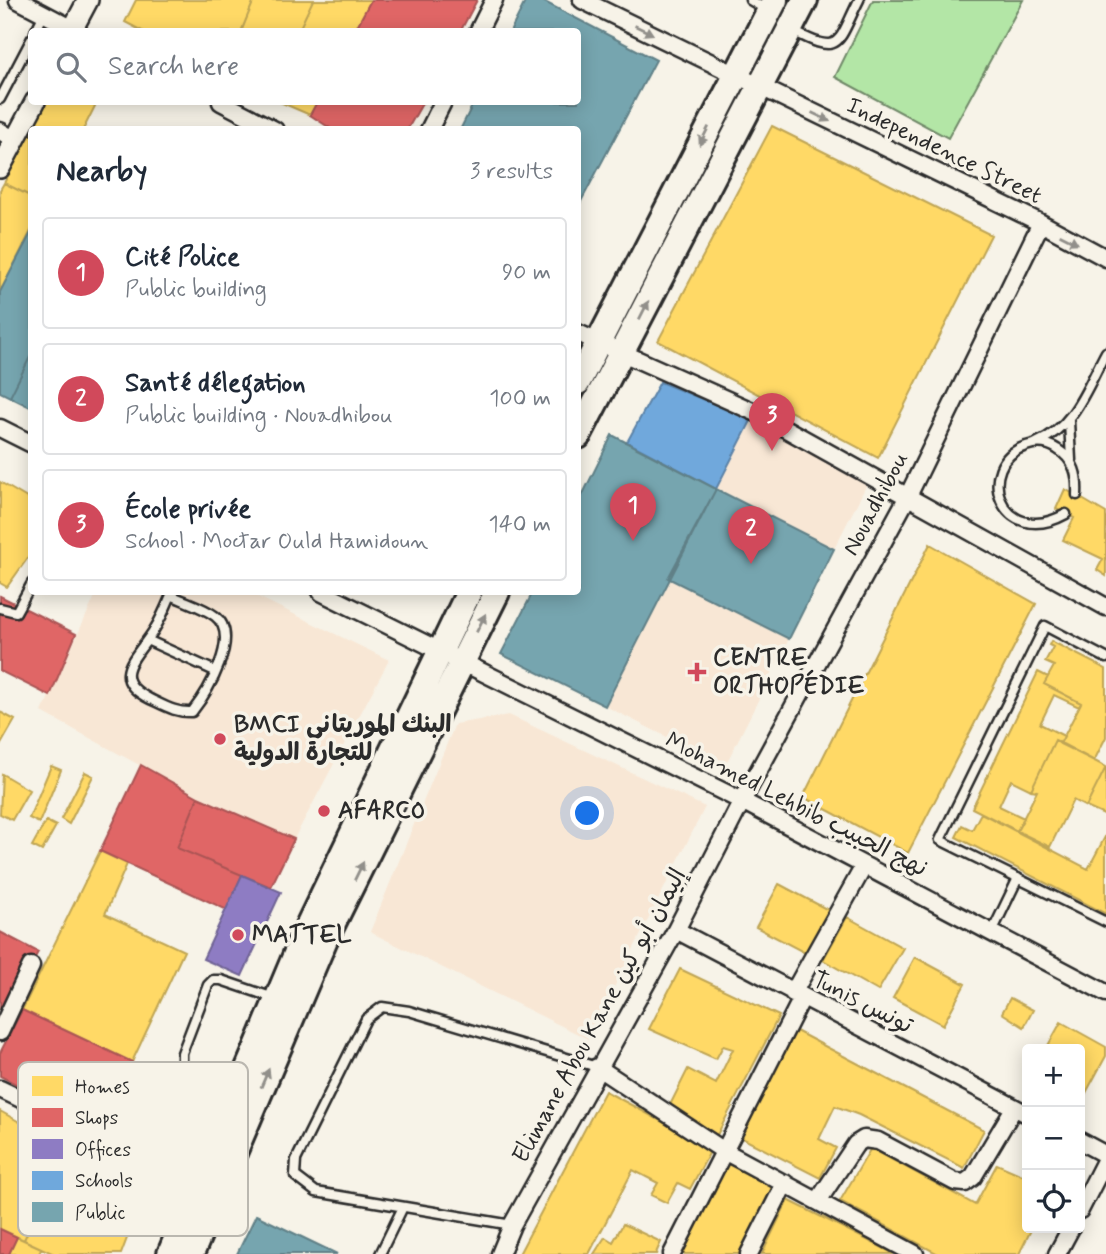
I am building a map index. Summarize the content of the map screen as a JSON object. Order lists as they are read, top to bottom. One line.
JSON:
{"streets":{"street":["Independence Street","Nouadhibou","Mohamed Lehbib نهج الحبيب","Tunis تونس","Elimane Abou Kane إليمان أبو كين"]},"crossings":[["Independence Street","Nouadhibou"],["Nouadhibou","Mohamed Lehbib نهج الحبيب"],["Nouadhibou","Elimane Abou Kane إليمان أبو كين"],["Mohamed Lehbib نهج الحبيب","Elimane Abou Kane إليمان أبو كين"],["Tunis تونس","Elimane Abou Kane إليمان أبو كين"]],"one_way":["Independence Street"],"places":{"health":["CENTRE ORTHOPÉDIE"],"other":["BMCI البنك الموريتاني للتجارة الدولية","AFARCO","MATTEL"]},"legend":["Homes","Shops","Offices","Schools","Public"],"page":{"search":"Search here","heading":["Nearby","3 results"],"list":[{"mark":"1","name":"Cité Police","note":"Public building","value":"90 m"},{"mark":"2","name":"Santé délegation","note":"Public building · Nouadhibou","value":"100 m"},{"mark":"3","name":"École privée","note":"School · Moctar Ould Hamidoun","value":"140 m"}],"pins":["3","1","2"],"map_buttons":["+","−"]}}
